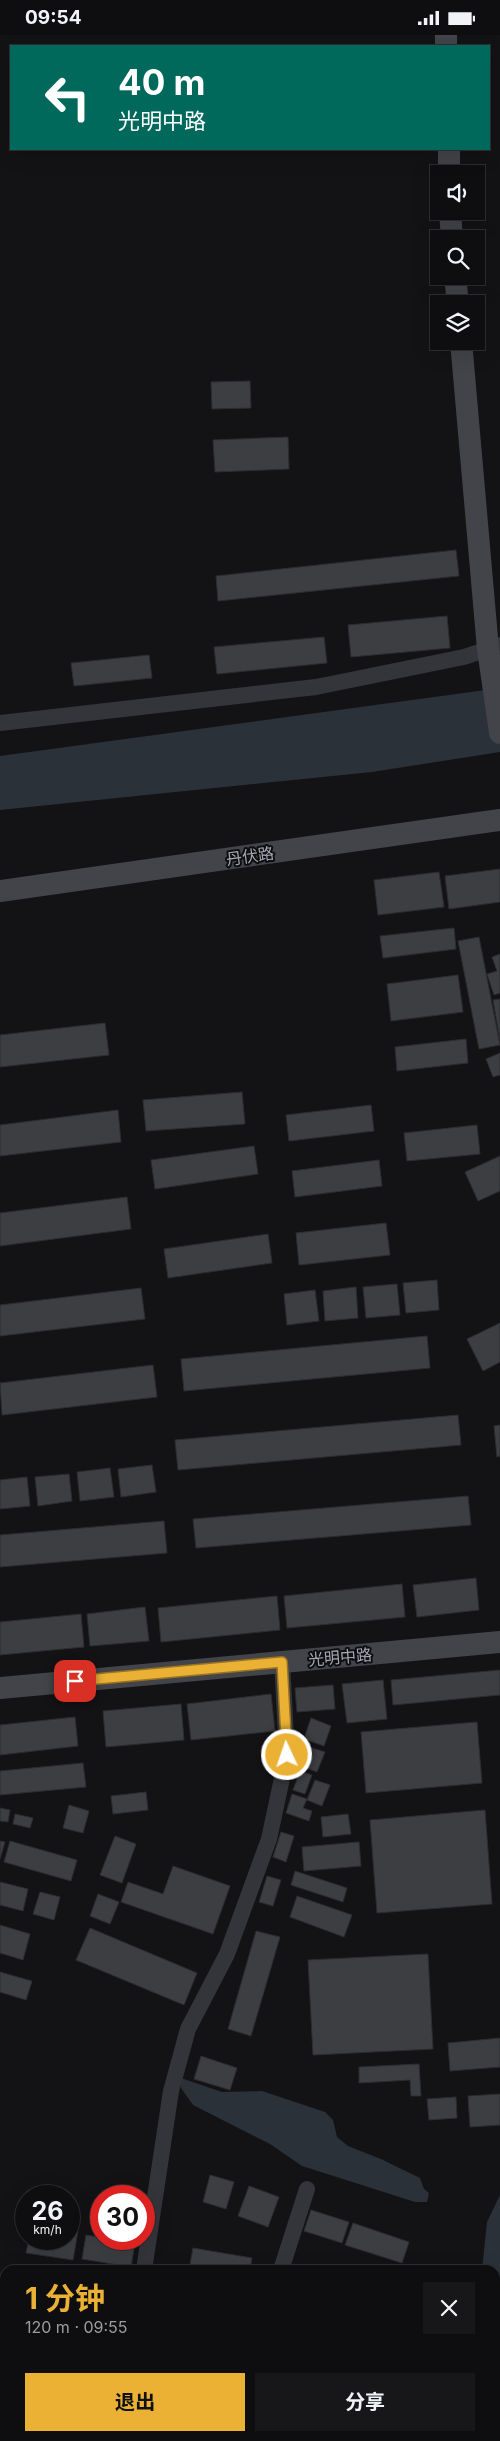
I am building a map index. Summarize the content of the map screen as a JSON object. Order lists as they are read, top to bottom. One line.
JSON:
{"streets":{"street":["丹伏路","光明中路"]},"page":{"status":"09:54","turn":["40 m","光明中路"],"speed":"26 km/h","limit":"30","heading":["1 分钟","120 m · 09:55"],"buttons":["退出","分享"]}}
